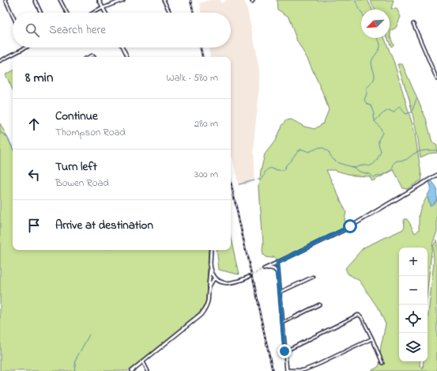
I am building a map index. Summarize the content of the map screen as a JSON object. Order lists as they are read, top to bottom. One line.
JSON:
{"north":"bottom left","page":{"search":"Search here","heading":["8 min","Walk · 580 m"],"list":[["Continue","Thompson Road","280 m"],["Turn left","Bowen Road","300 m"],"Arrive at destination"],"map_buttons":["+","−"]}}
